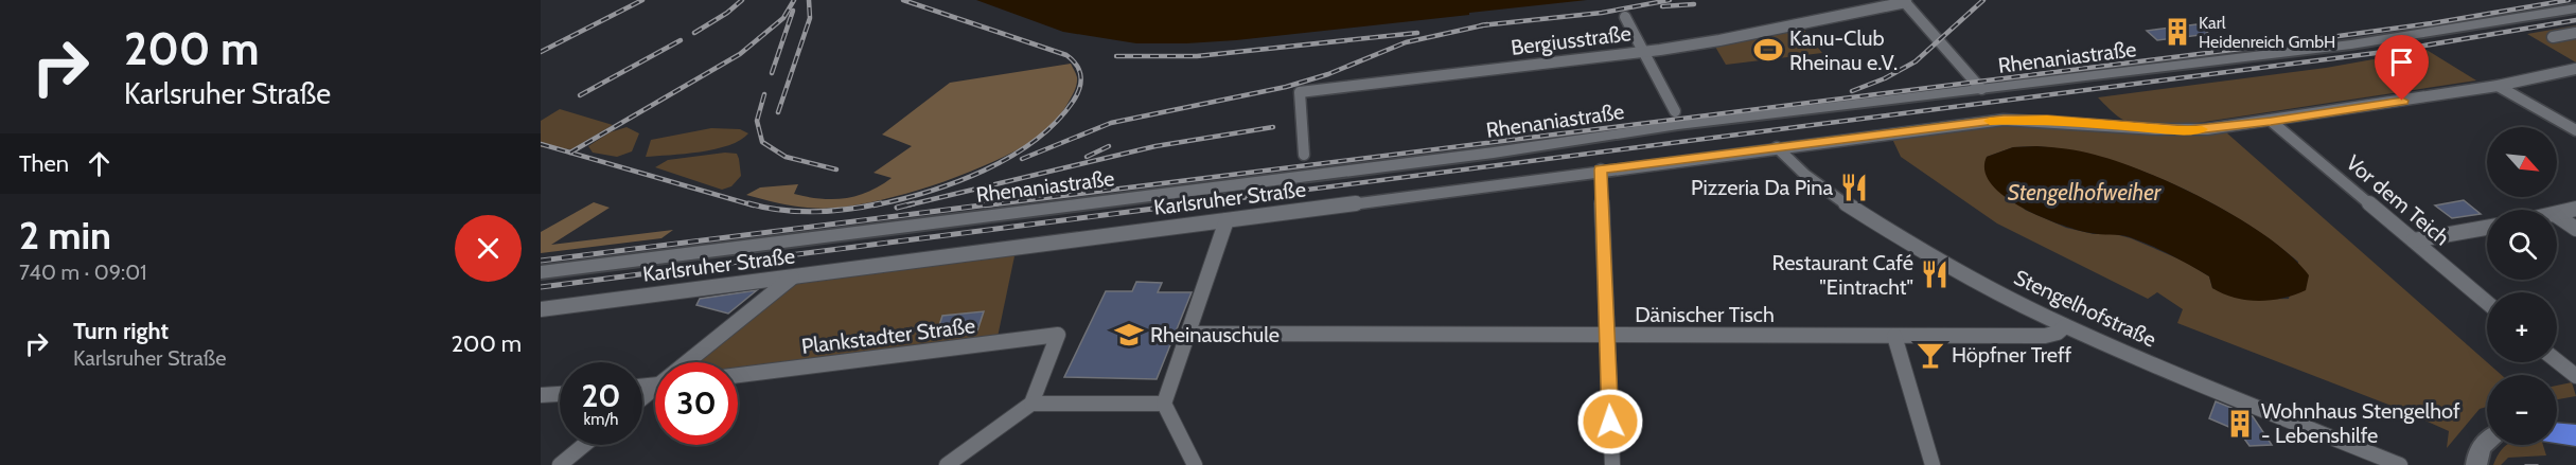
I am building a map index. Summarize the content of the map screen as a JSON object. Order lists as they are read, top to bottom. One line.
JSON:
{"streets":{"street":["Bergiusstraße","Rhenaniastraße","Karlsruher Straße","Vor dem Teich","Stengelhofstraße","Dänischer Tisch","Plankstadter Straße"]},"crossings":[["Karlsruher Straße","Vor dem Teich"],["Karlsruher Straße","Stengelhofstraße"],["Stengelhofstraße","Dänischer Tisch"]],"water":["Stengelhofweiher"],"places":{"building":["Karl Heidenreich GmbH","Wohnhaus Stengelhof - Lebenshilfe"],"sports":["Kanu-Club Rheinau e.V."],"restaurant":["Pizzeria Da Pina","Restaurant Café \"Eintracht\""],"school or university":["Rheinauschule"],"bar":["Höpfner Treff"]},"north":"bottom right","page":{"turn":["200 m","Karlsruher Straße"],"map_buttons":["+","−"],"then":"Then","heading":["2 min","740 m · 09:01"],"list":[{"name":"Turn right","note":"Karlsruher Straße","value":"200 m"}],"speed":"20 km/h","limit":"30"}}
